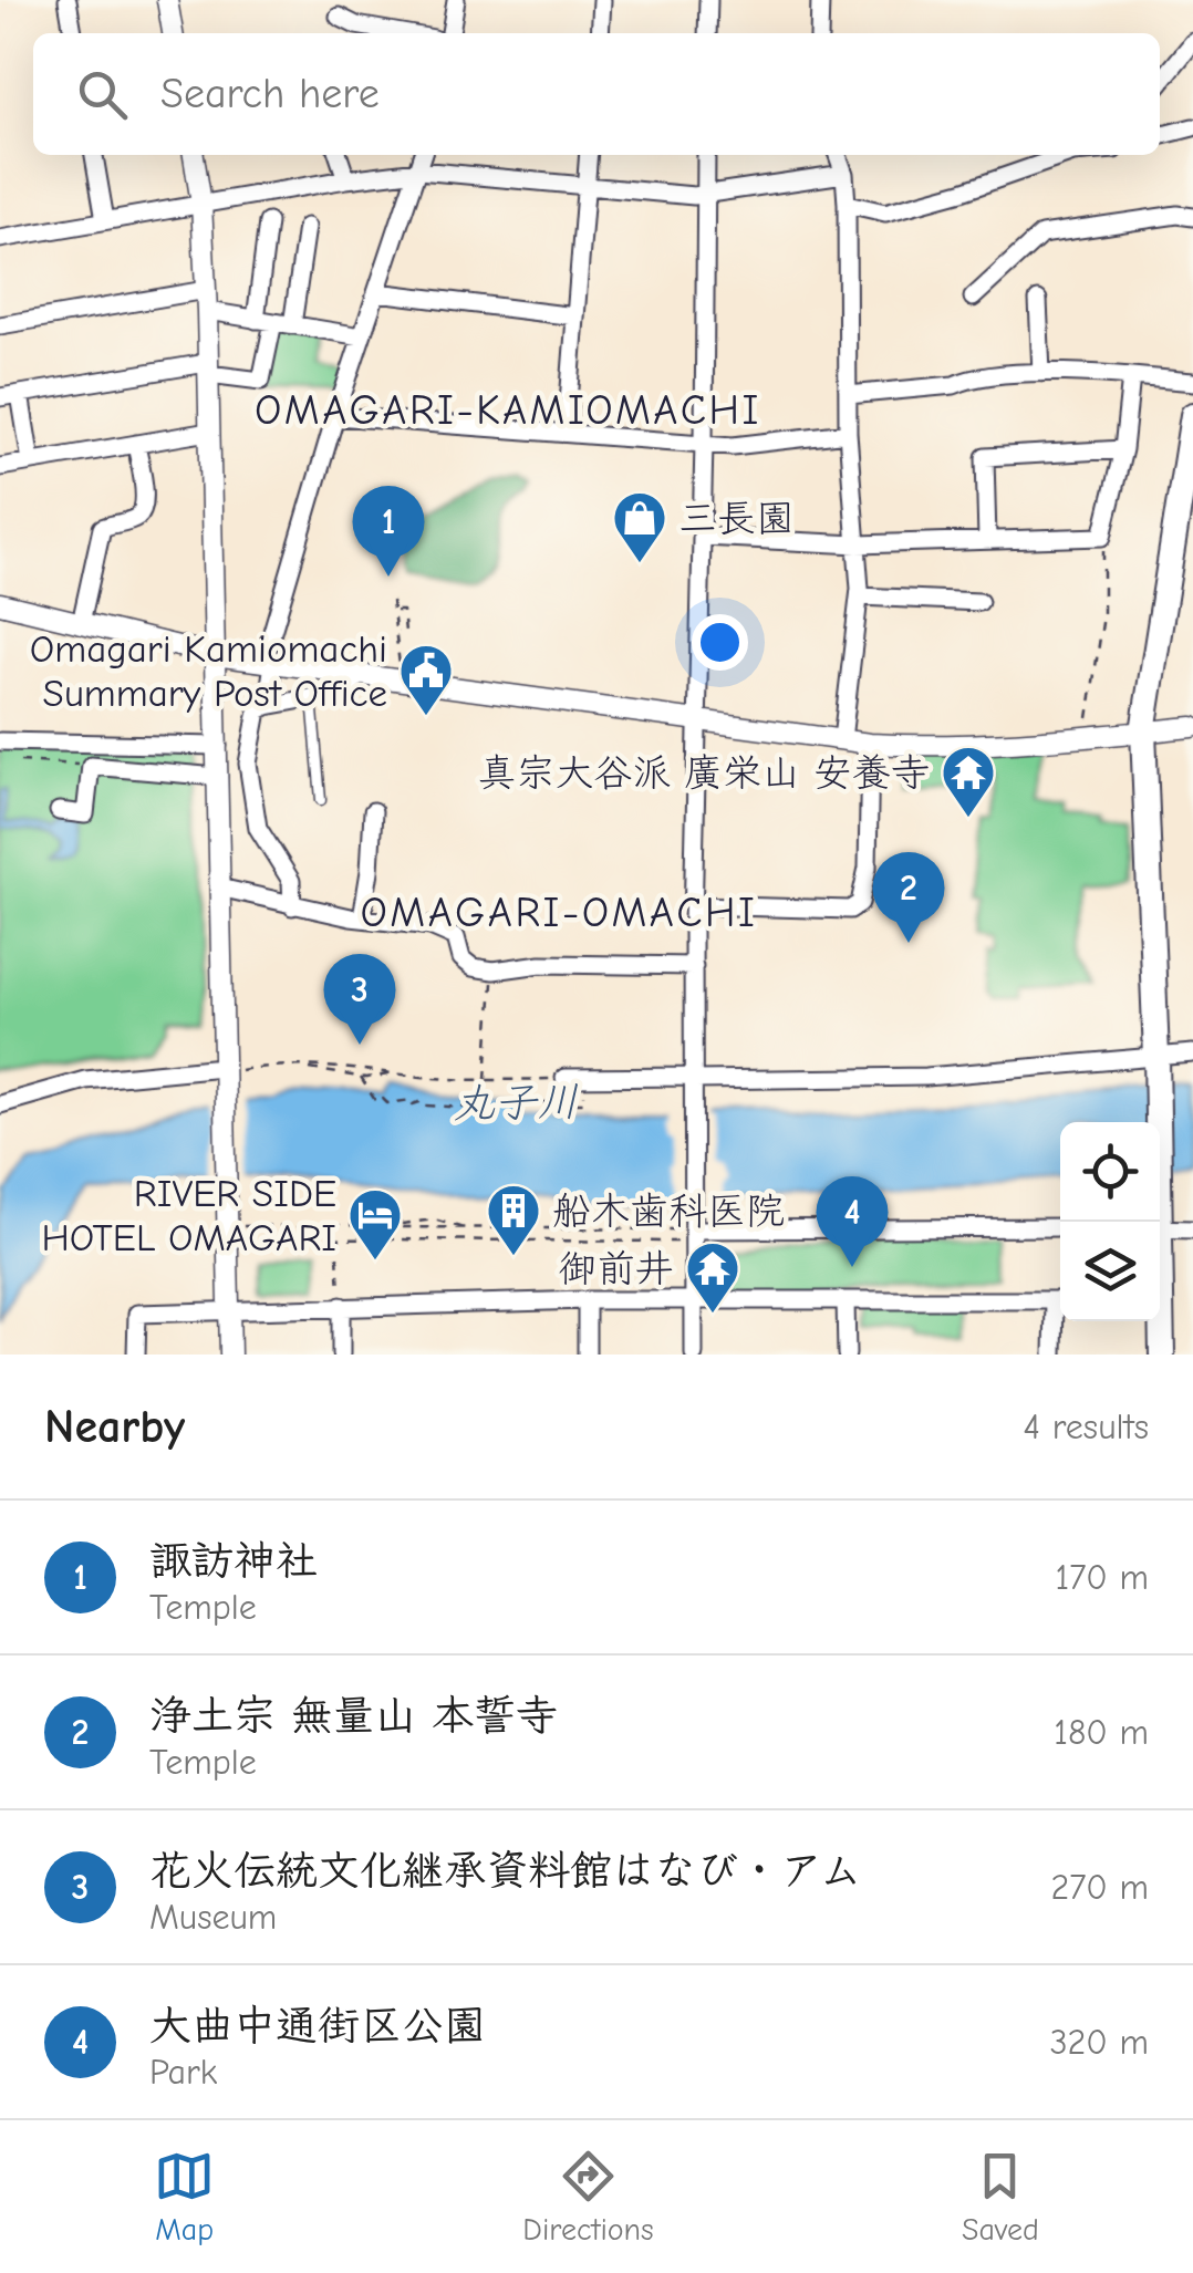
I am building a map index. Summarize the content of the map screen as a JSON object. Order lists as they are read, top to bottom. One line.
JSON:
{"districts":["OMAGARI-KAMIOMACHI","OMAGARI-OMACHI"],"water":["丸子川"],"places":{"shop":["三長園"],"public building":["Omagari Kamiomachi Summary Post Office"],"temple":["真宗大谷派 廣栄山 安養寺","御前井"],"building":["船木歯科医院"],"hotel":["RIVER SIDE HOTEL OMAGARI"]},"page":{"search":"Search here","pins":["1","2","3","4"],"heading":["Nearby","4 results"],"list":[{"mark":"1","name":"諏訪神社","note":"Temple","value":"170 m"},{"mark":"2","name":"浄土宗 無量山 本誓寺","note":"Temple","value":"180 m"},{"mark":"3","name":"花火伝統文化継承資料館はなび・アム","note":"Museum","value":"270 m"},{"mark":"4","name":"大曲中通街区公園","note":"Park","value":"320 m"}],"nav":["Map","Directions","Saved"]}}
